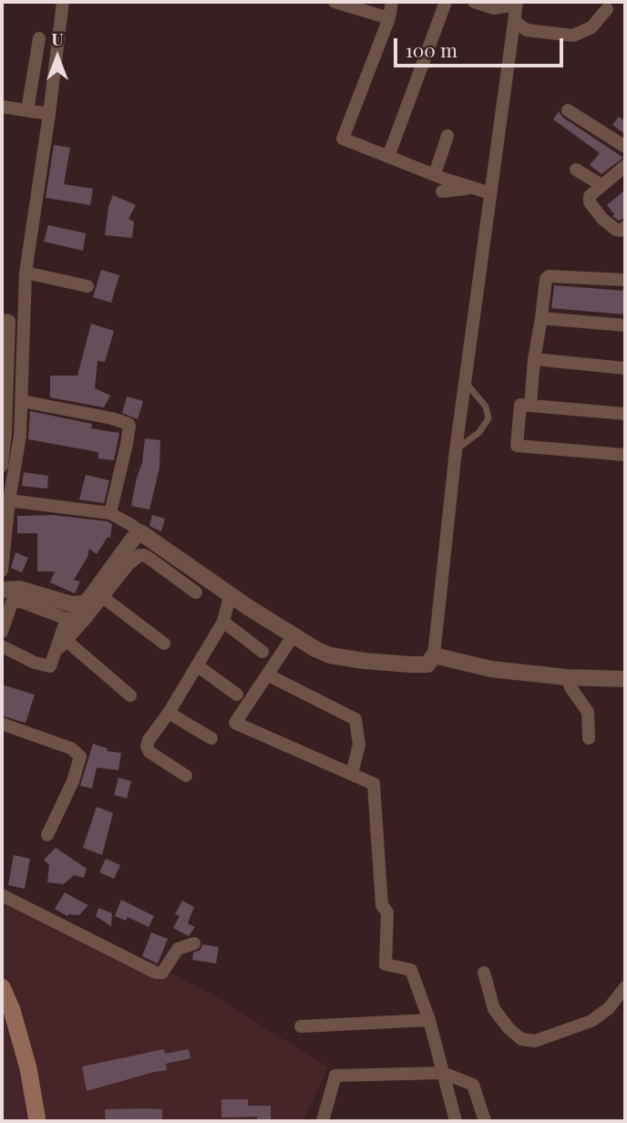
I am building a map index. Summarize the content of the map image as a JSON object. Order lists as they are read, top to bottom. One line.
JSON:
{"scale_bar":"100 m","north":"top"}
